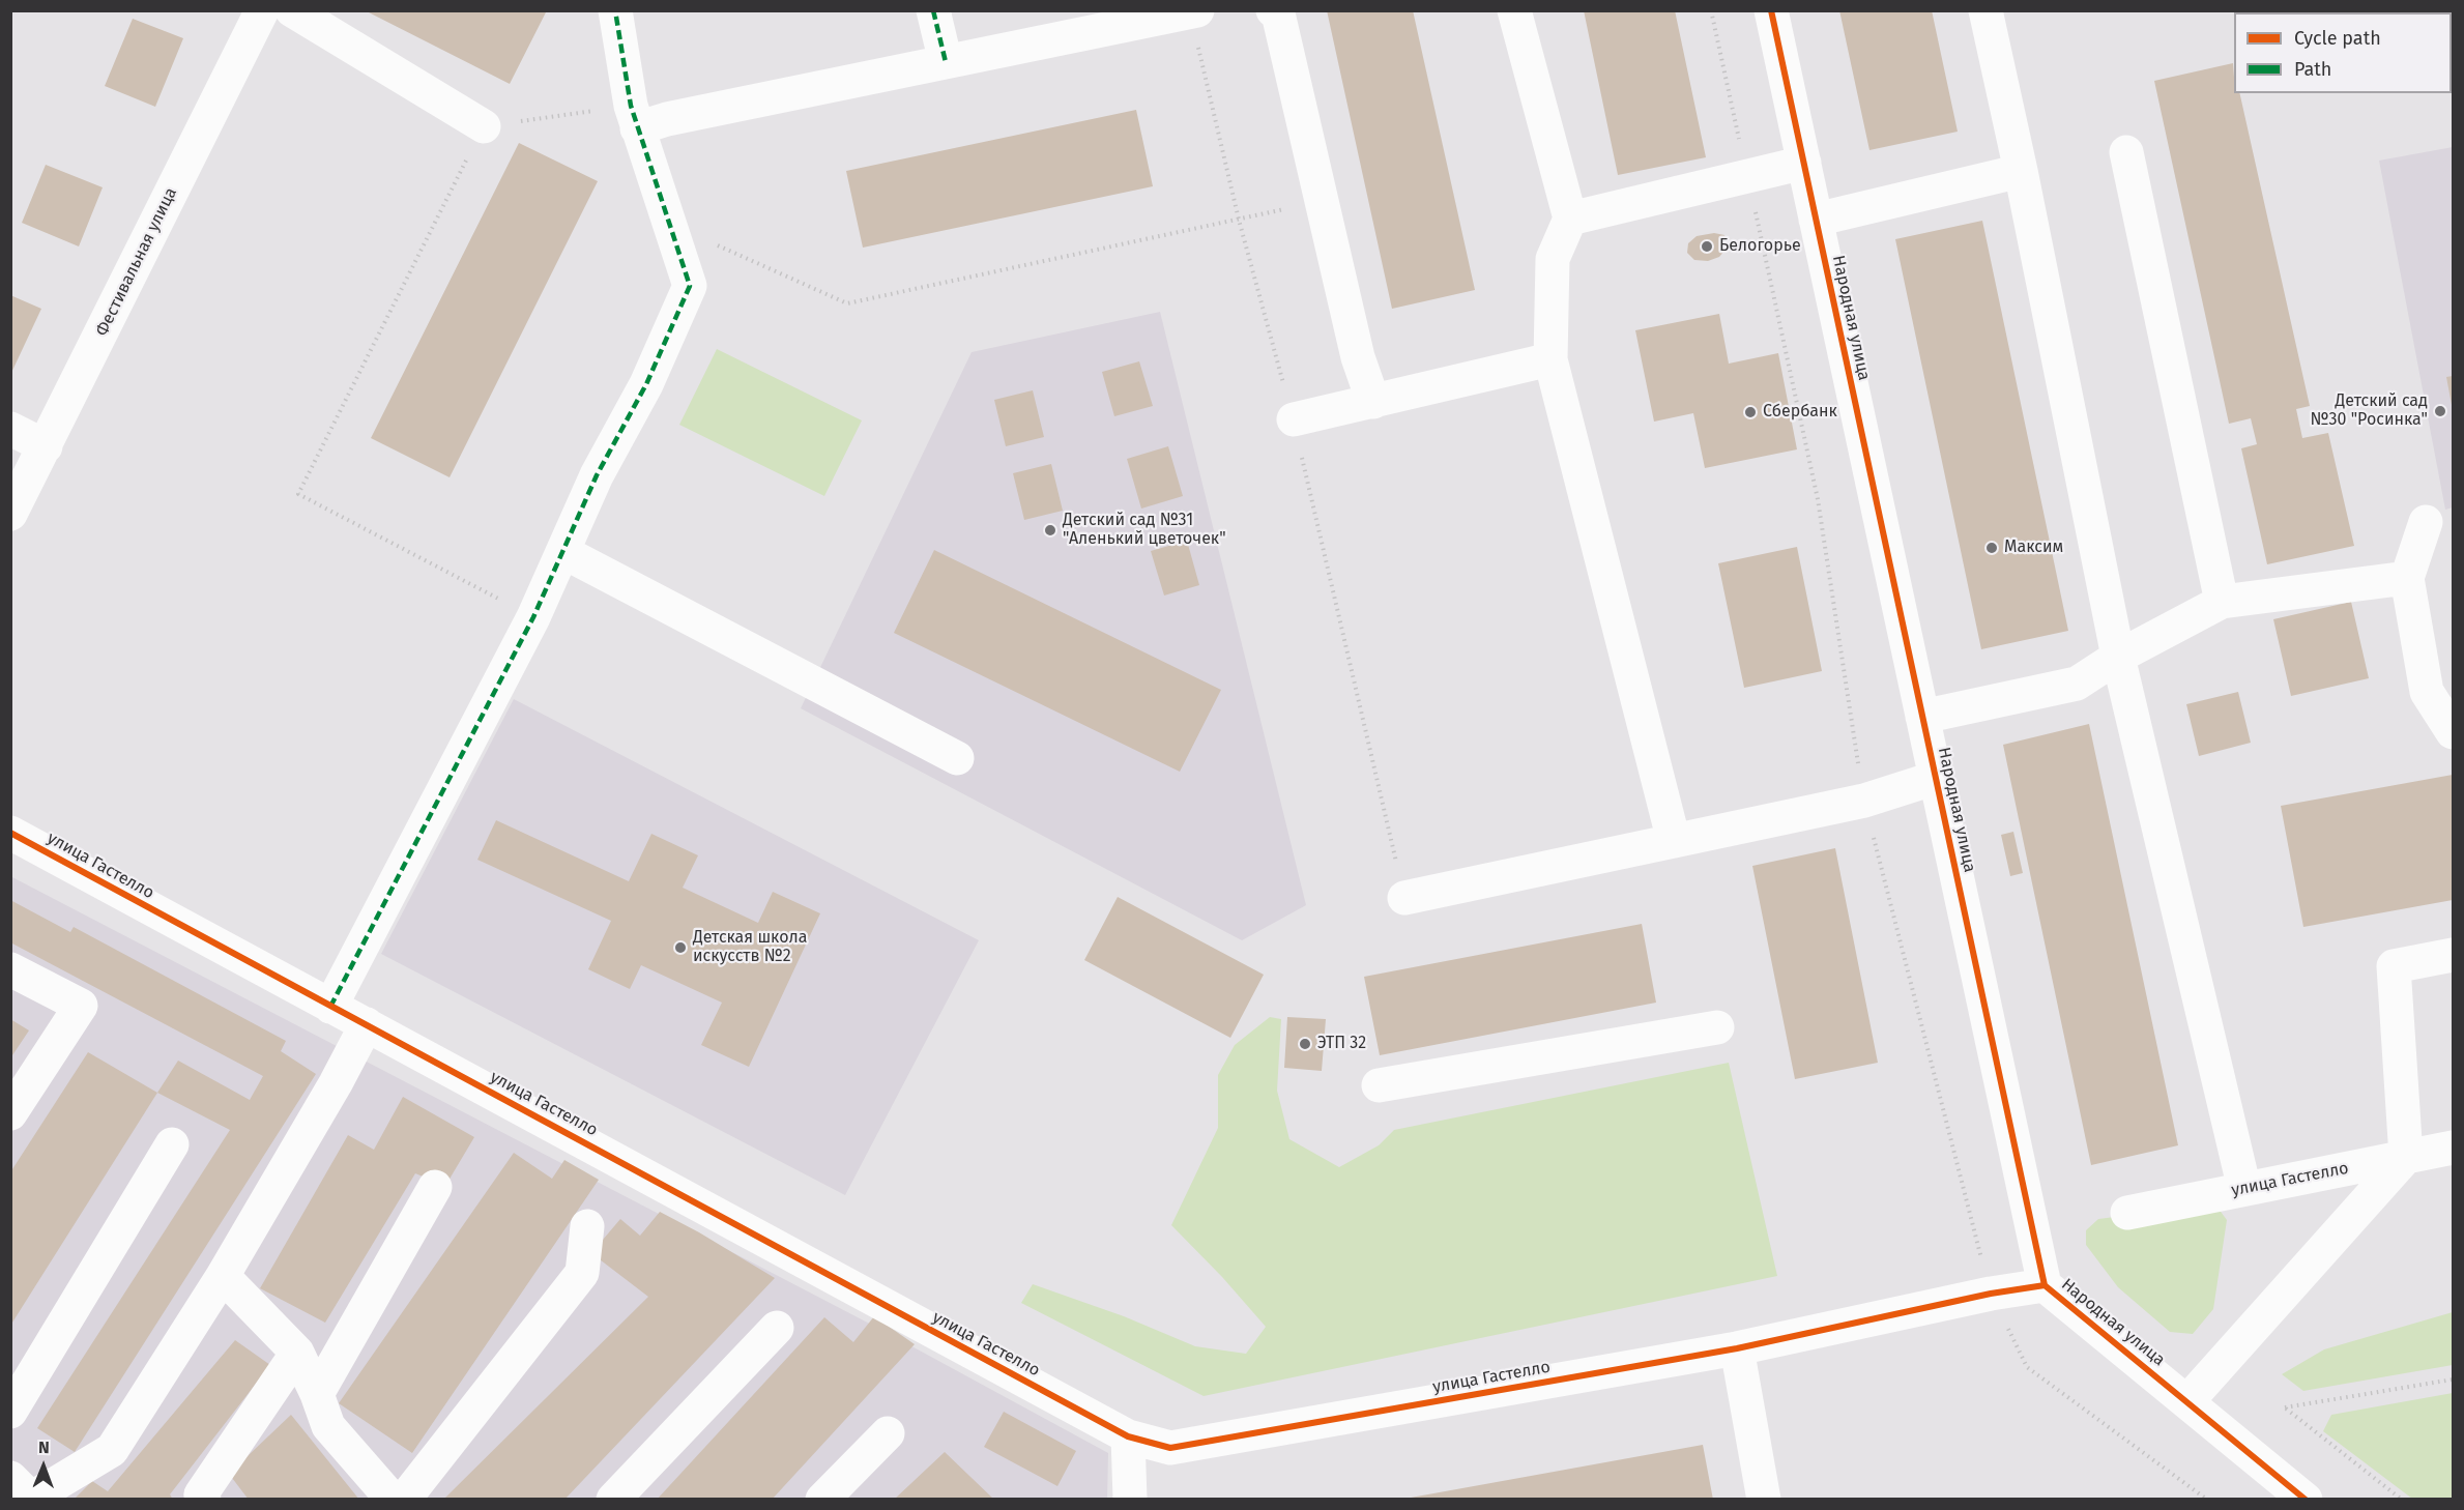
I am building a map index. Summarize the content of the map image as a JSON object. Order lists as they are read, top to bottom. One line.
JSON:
{"streets":{"street":["Фестивальная улица","Народная улица","улица Гастелло"]},"crossings":[["Народная улица","улица Гастелло"]],"places":["Белогорье","Детский сад №30 \"Росинка\"","Сбербанк","Детский сад №31 \"Аленький цветочек\"","Максим","Детская школа искусств №2","ЭТП 32"],"legend":["Cycle path","Path"],"north":"top"}
